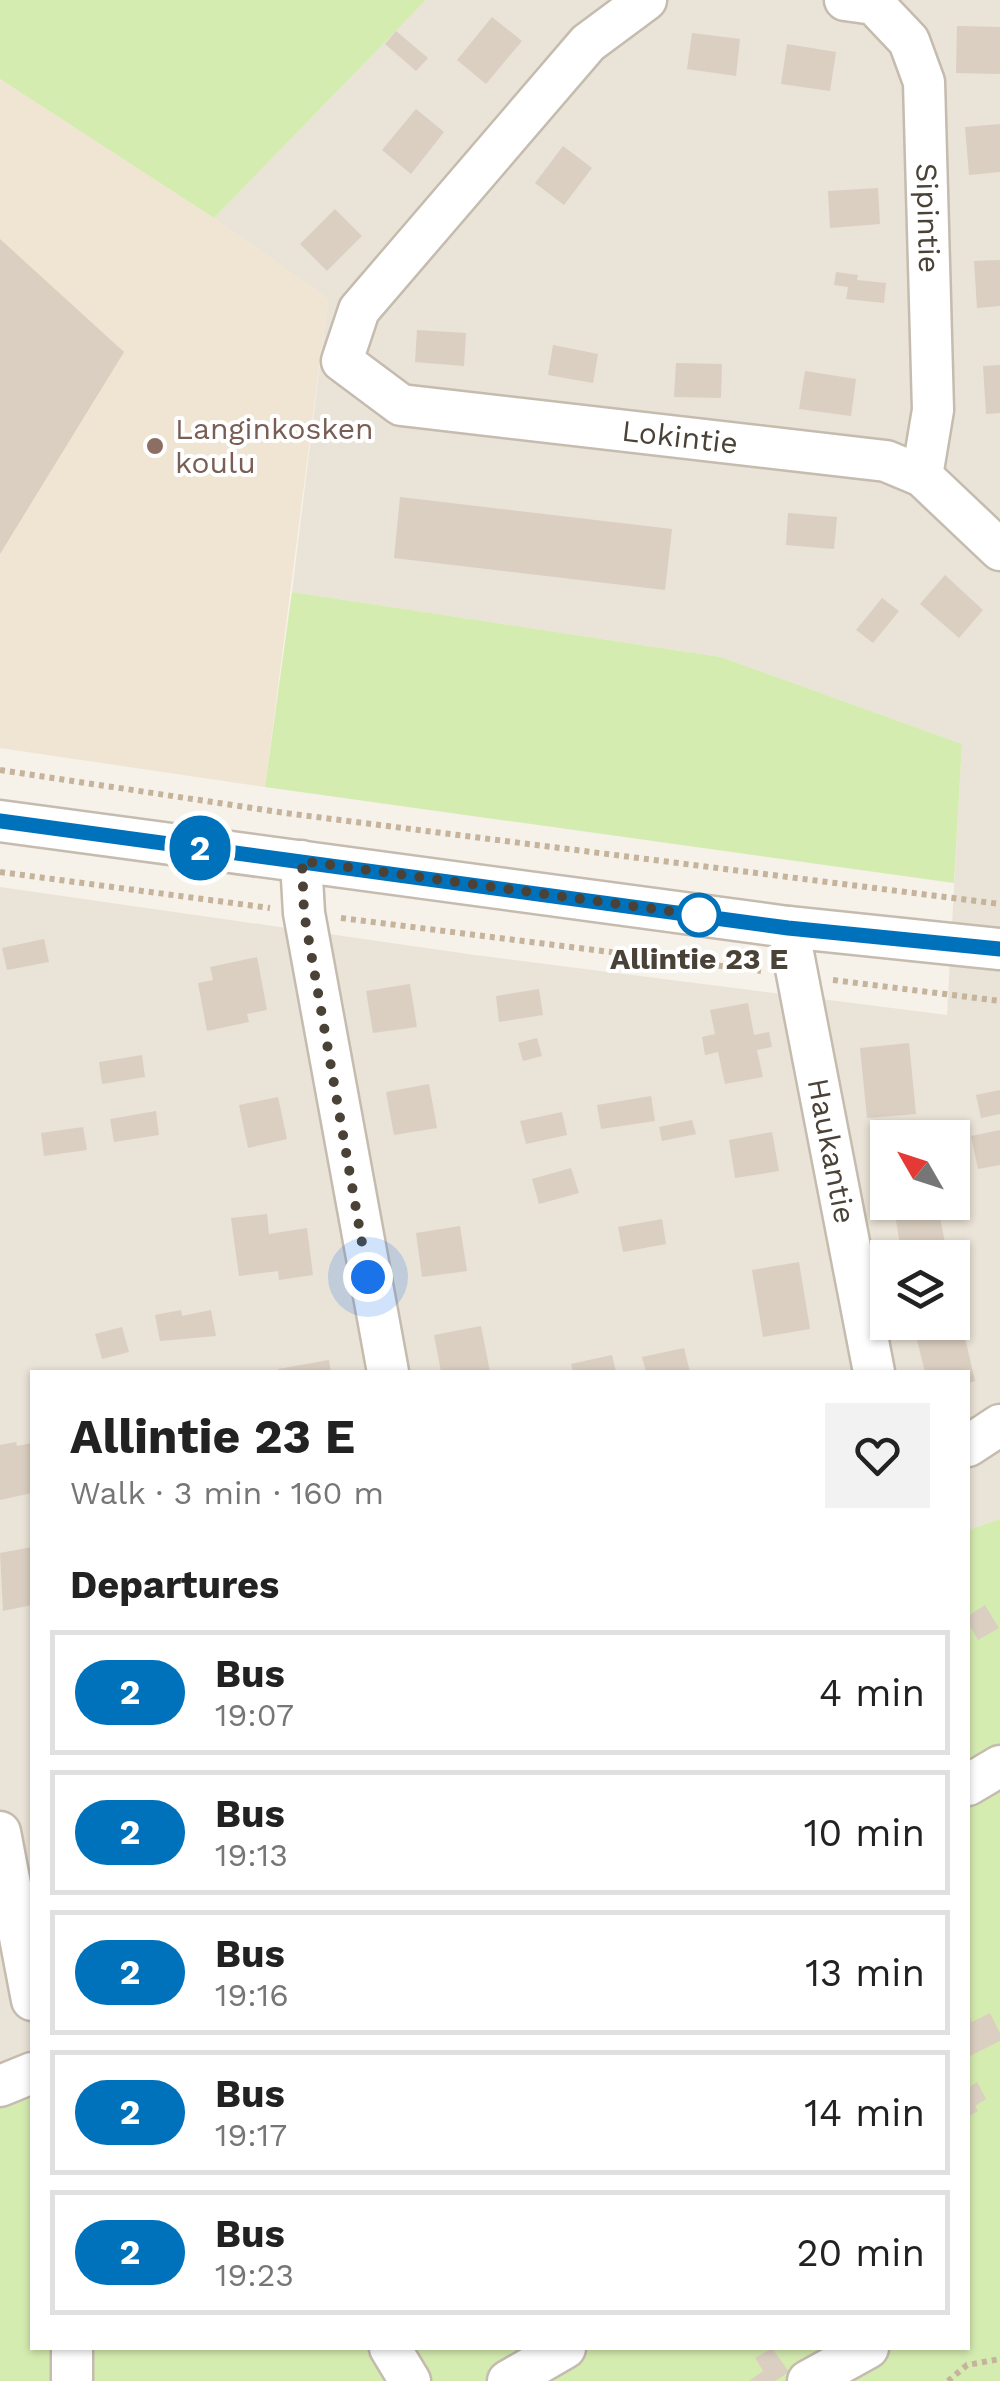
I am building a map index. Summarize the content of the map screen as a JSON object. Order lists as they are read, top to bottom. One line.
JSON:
{"streets":{"street":["Sipintie","Lokintie","Haukantie"]},"crossings":[["Sipintie","Lokintie"]],"places":["Langinkosken koulu","Allintie 23 E"],"lines":["bus line 2"],"north":"top left","page":{"on_map":"2","heading":[["Allintie 23 E","Walk · 3 min · 160 m"],"Departures"],"list":[{"mark":"2","name":"Bus","note":"19:07","value":"4 min"},{"mark":"2","name":"Bus","note":"19:13","value":"10 min"},{"mark":"2","name":"Bus","note":"19:16","value":"13 min"},{"mark":"2","name":"Bus","note":"19:17","value":"14 min"},{"mark":"2","name":"Bus","note":"19:23","value":"20 min"}]}}
